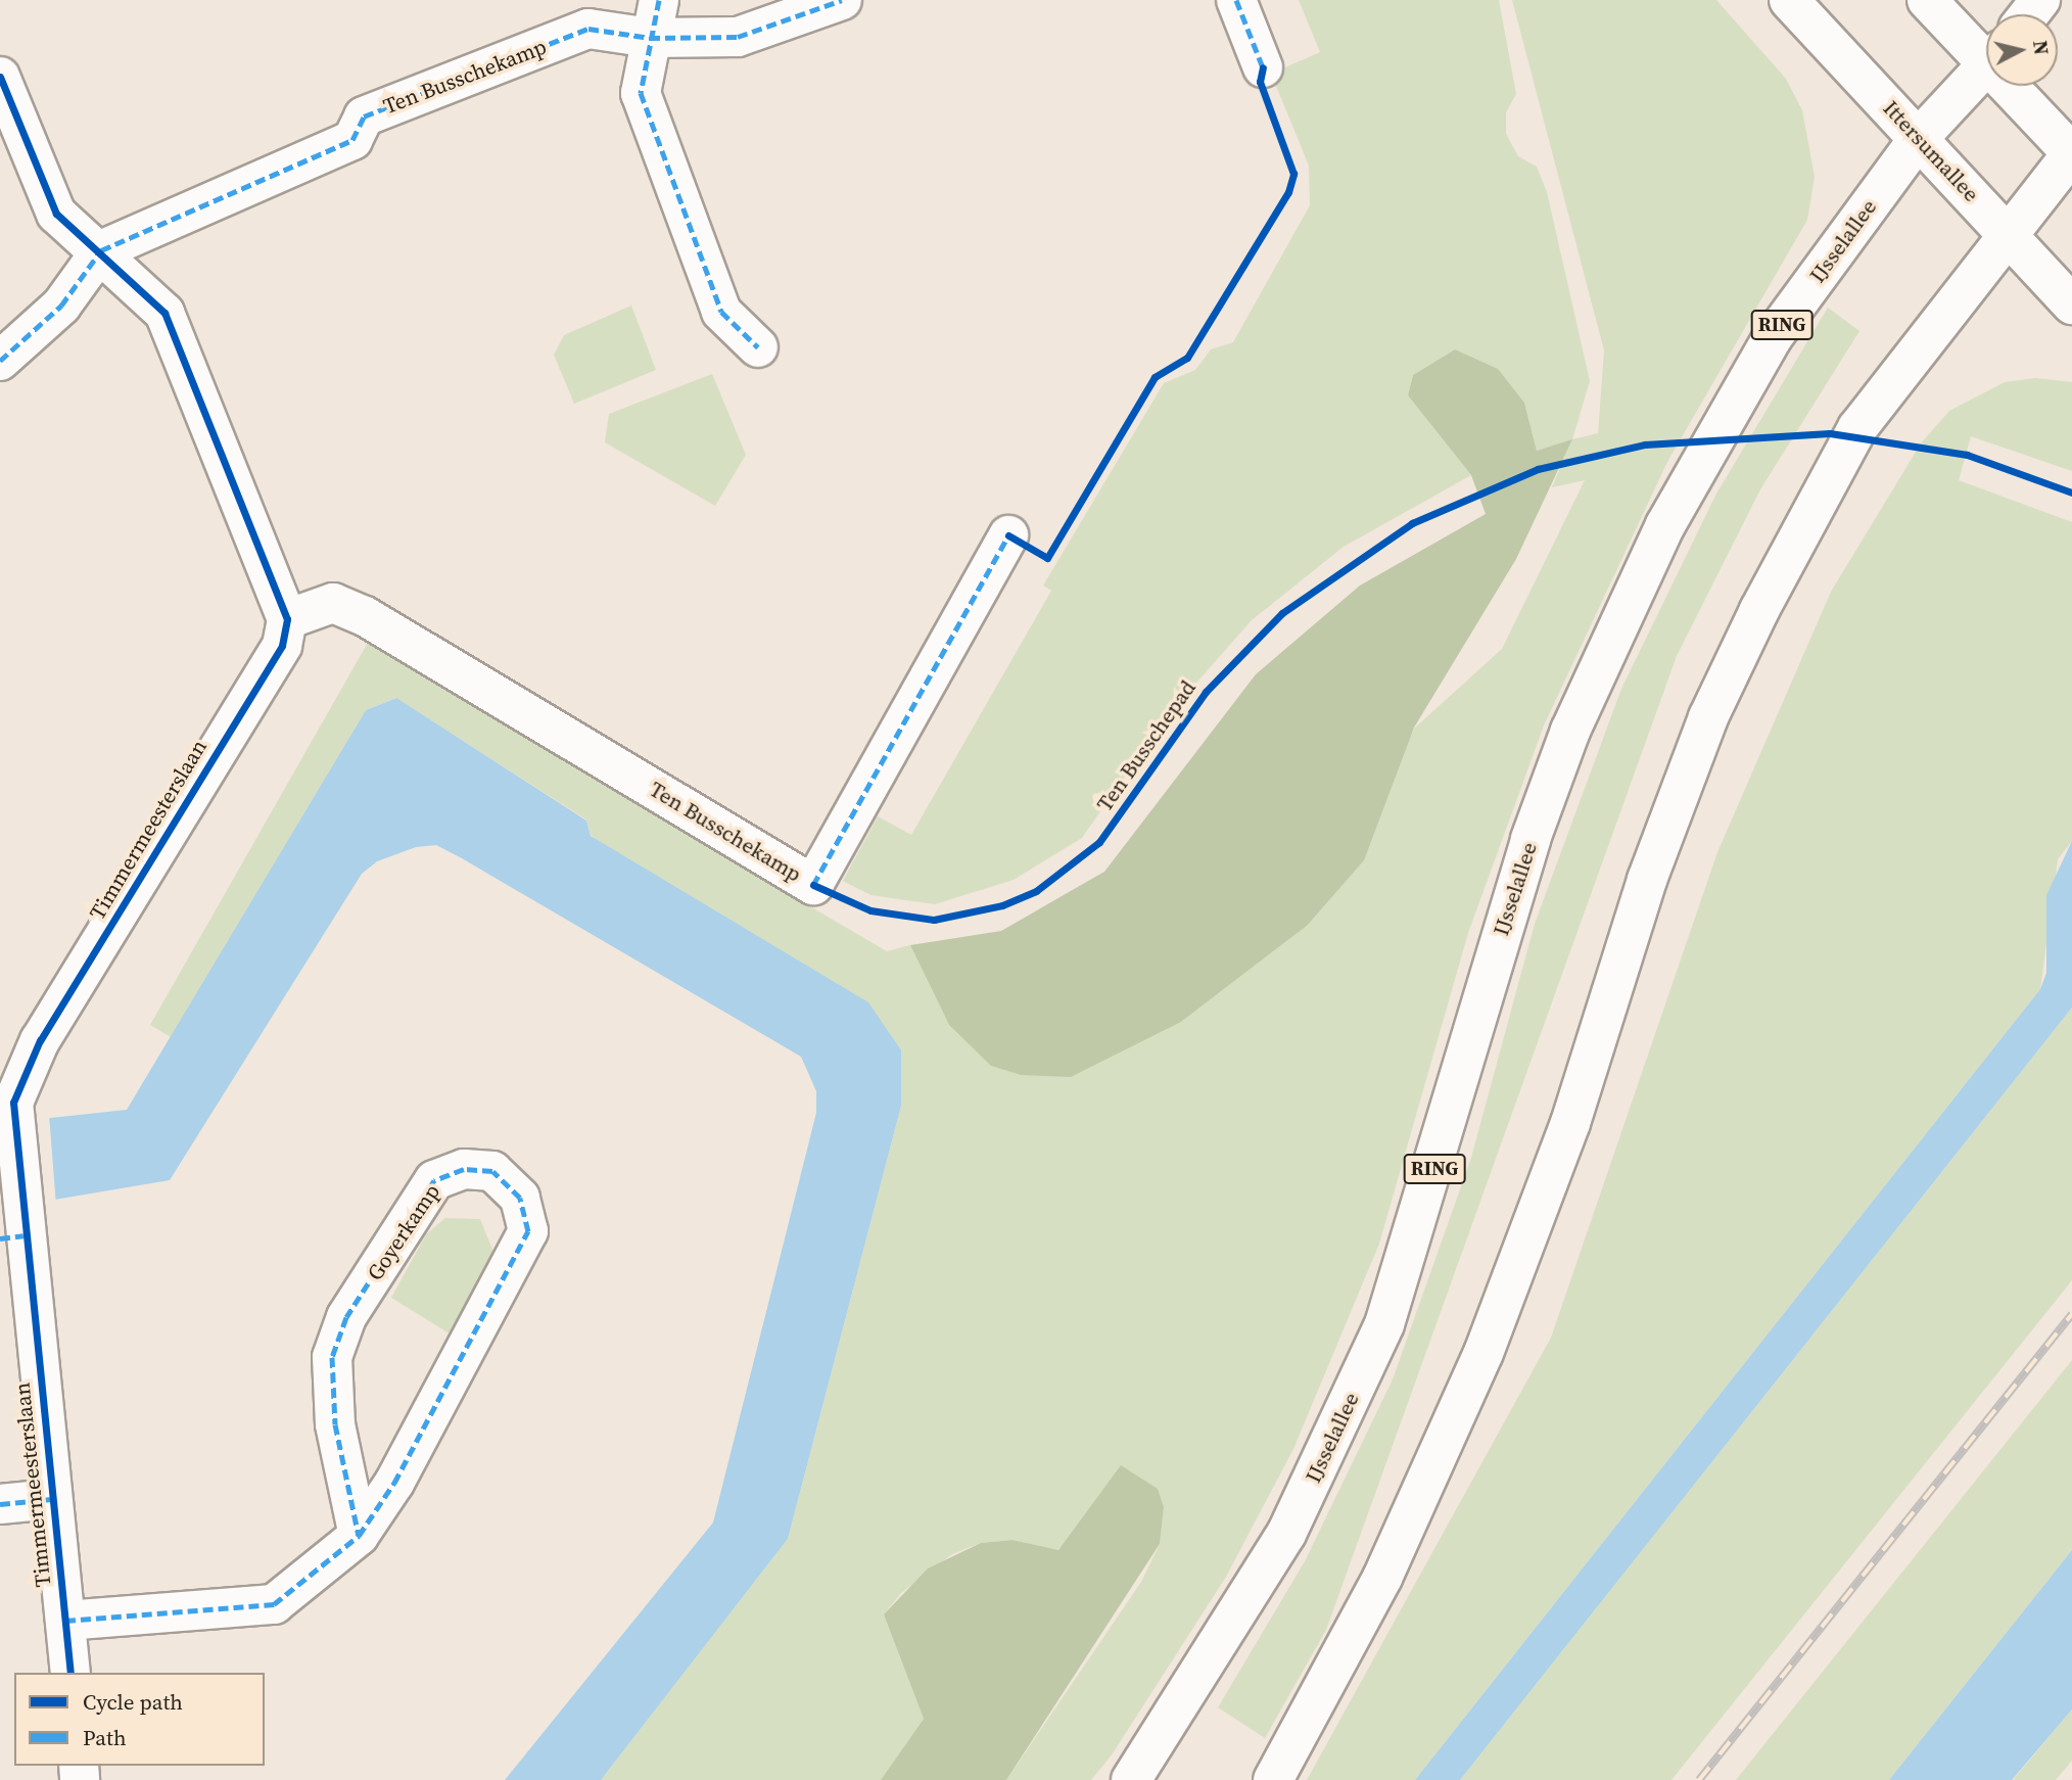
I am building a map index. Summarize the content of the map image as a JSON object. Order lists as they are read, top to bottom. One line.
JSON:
{"streets":{"street":["Ten Busschekamp","Ittersumallee","IJsselallee","RING","Timmermeesterslaan","Goyerkamp"],"cycle path":["Ten Busschepad"]},"crossings":[["Ten Busschekamp","Timmermeesterslaan"],["Ittersumallee","IJsselallee"],["Timmermeesterslaan","Goyerkamp"]],"legend":["Cycle path","Path"],"north":"right"}
